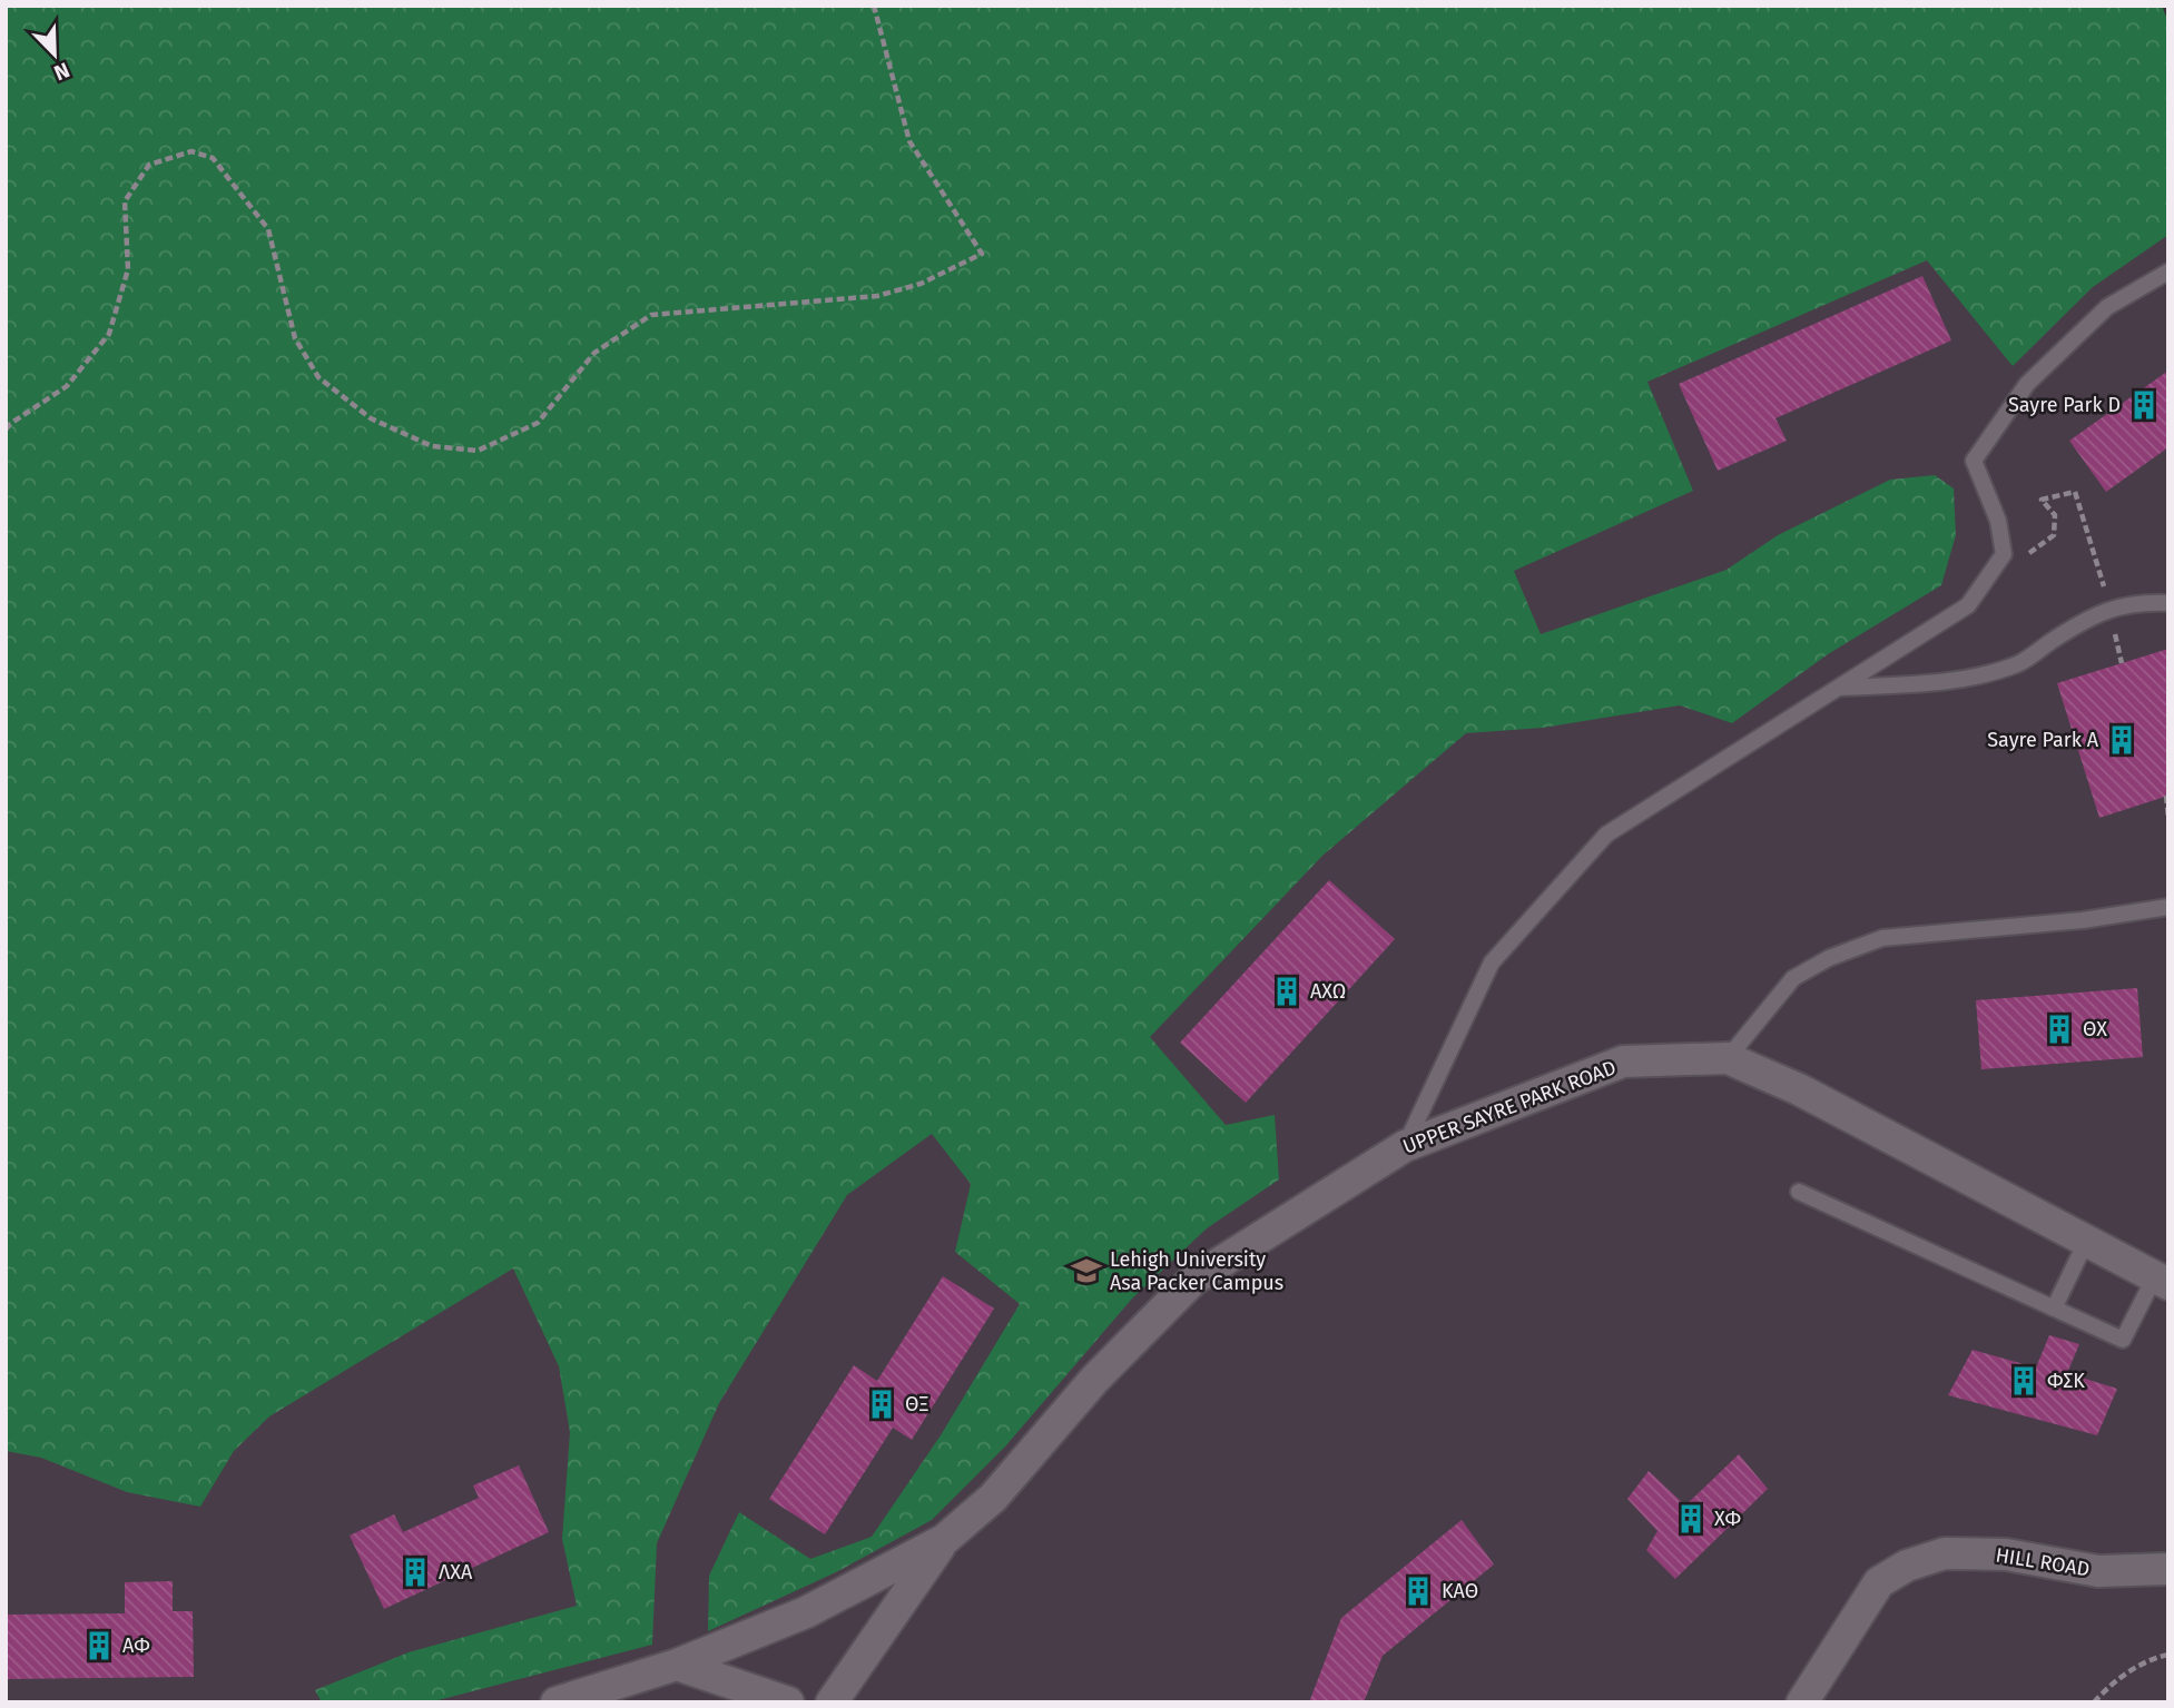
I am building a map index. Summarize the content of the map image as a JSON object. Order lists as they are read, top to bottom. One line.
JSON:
{"streets":{"street":["UPPER SAYRE PARK ROAD","HILL ROAD"]},"places":{"building":["Sayre Park D","Sayre Park A","ΑΧΩ","ΘΧ","ΦΣK","ΘΞ","ΧΦ","ΛΧΑ","ΚΑΘ","AΦ"],"school or university":["Lehigh University Asa Packer Campus"]},"north":"bottom right"}
